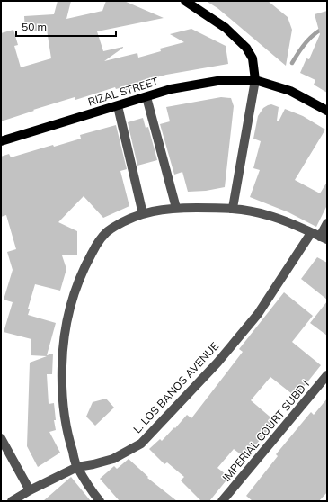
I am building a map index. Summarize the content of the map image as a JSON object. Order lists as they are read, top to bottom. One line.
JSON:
{"streets":{"main road":["RIZAL STREET"],"street":["L. LOS BANOS AVENUE","IMPERIAL COURT SUBD I"]},"scale_bar":"50 m"}
